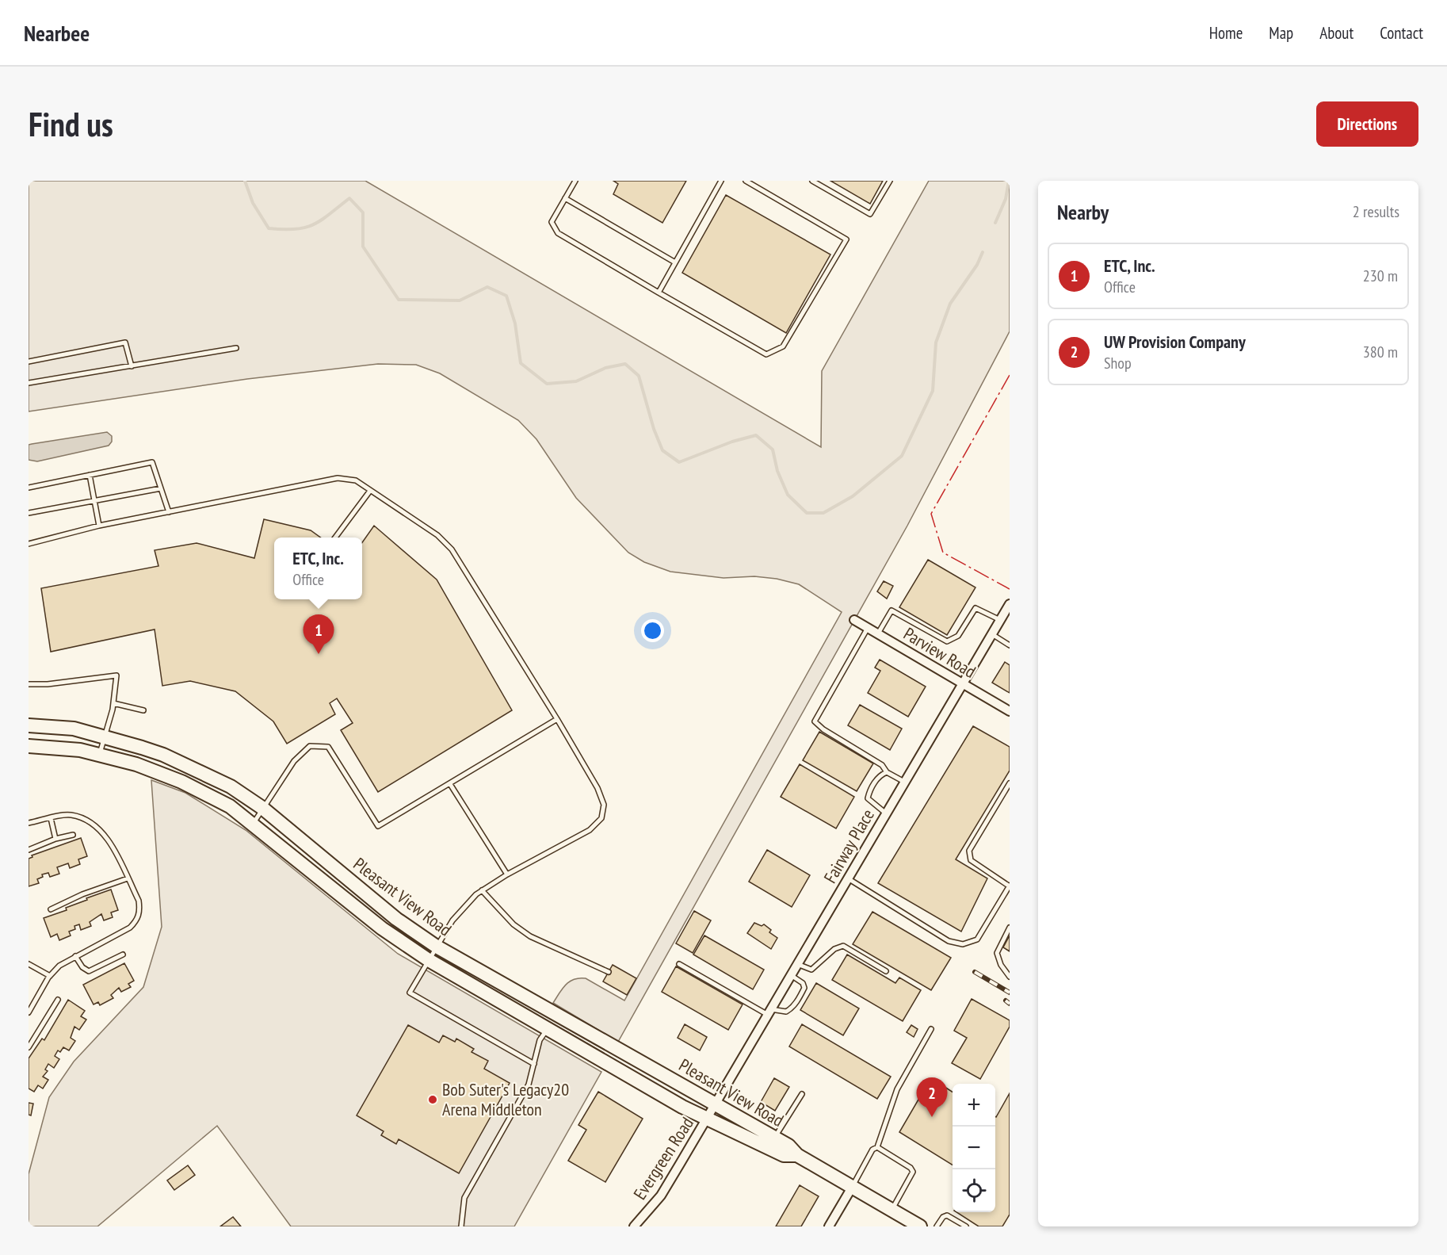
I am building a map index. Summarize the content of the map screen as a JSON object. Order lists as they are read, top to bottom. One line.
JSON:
{"streets":{"street":["Parview Road","Fairway Place","Pleasant View Road","Evergreen Road"]},"crossings":[["Parview Road","Fairway Place"],["Fairway Place","Pleasant View Road"],["Fairway Place","Evergreen Road"],["Pleasant View Road","Evergreen Road"]],"places":["Bob Suter's Legacy20 Arena Middleton"],"page":{"header":"Nearbee","nav":["Home","Map","About","Contact"],"buttons":"Directions","title":"Find us","heading":["Nearby","2 results"],"list":[{"mark":"1","name":"ETC, Inc.","note":"Office","value":"230 m"},{"mark":"2","name":"UW Provision Company","note":"Shop","value":"380 m"}],"popup":["ETC, Inc.","Office"],"pins":["1","2"],"map_buttons":["+","−"]}}
